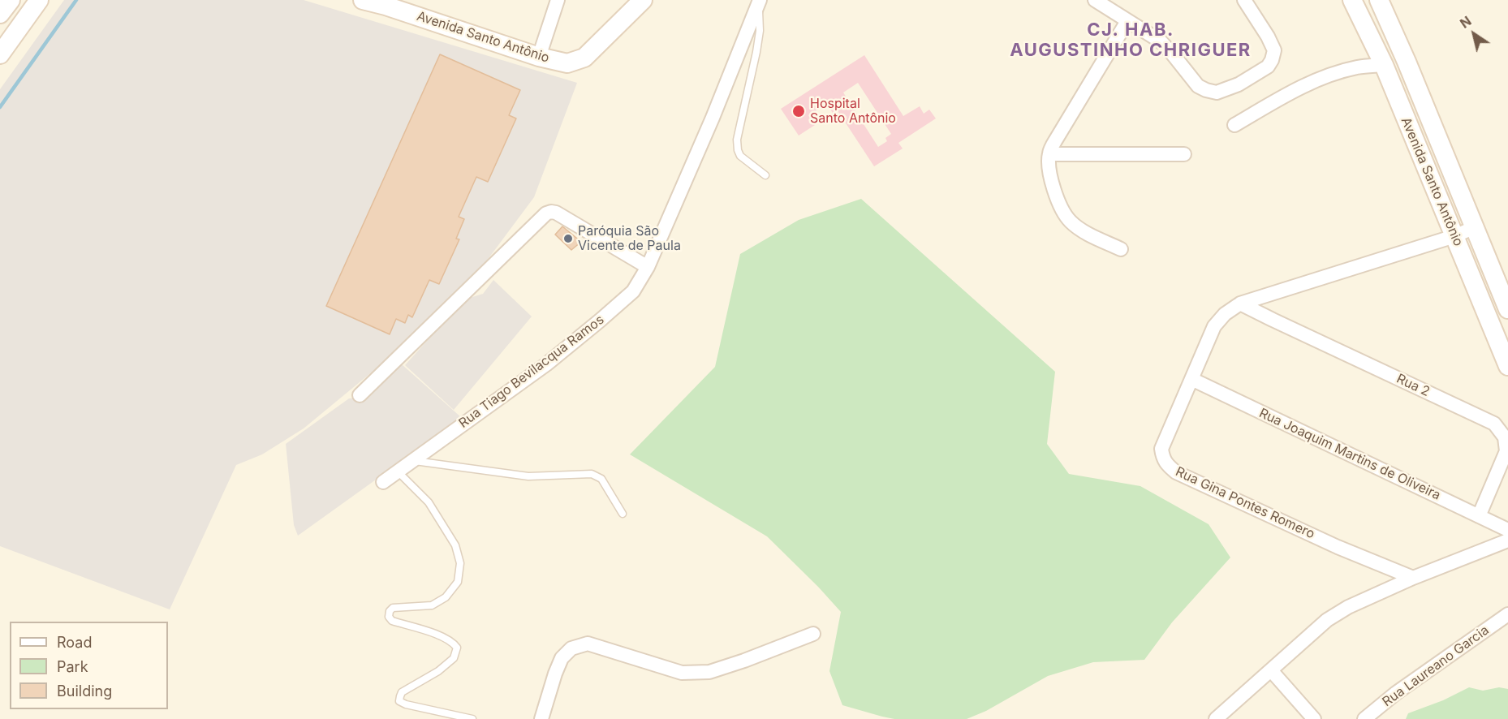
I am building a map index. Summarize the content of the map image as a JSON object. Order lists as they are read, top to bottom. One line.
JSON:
{"streets":{"main road":["Avenida Santo Antônio"],"street":["Rua Tiago Bevilacqua Ramos","Rua 2","Rua Joaquim Martins de Oliveira","Rua Gina Pontes Romero","Rua Laureano Garcia"]},"crossings":[["Avenida Santo Antônio","Rua Gina Pontes Romero"],["Rua 2","Rua Joaquim Martins de Oliveira"],["Rua 2","Rua Gina Pontes Romero"],["Rua Joaquim Martins de Oliveira","Rua Gina Pontes Romero"]],"districts":["CJ. HAB. AUGUSTINHO CHRIGUER"],"places":["Hospital Santo Antônio","Paróquia São Vicente de Paula"],"legend":["Road","Park","Building"],"north":"top left"}
